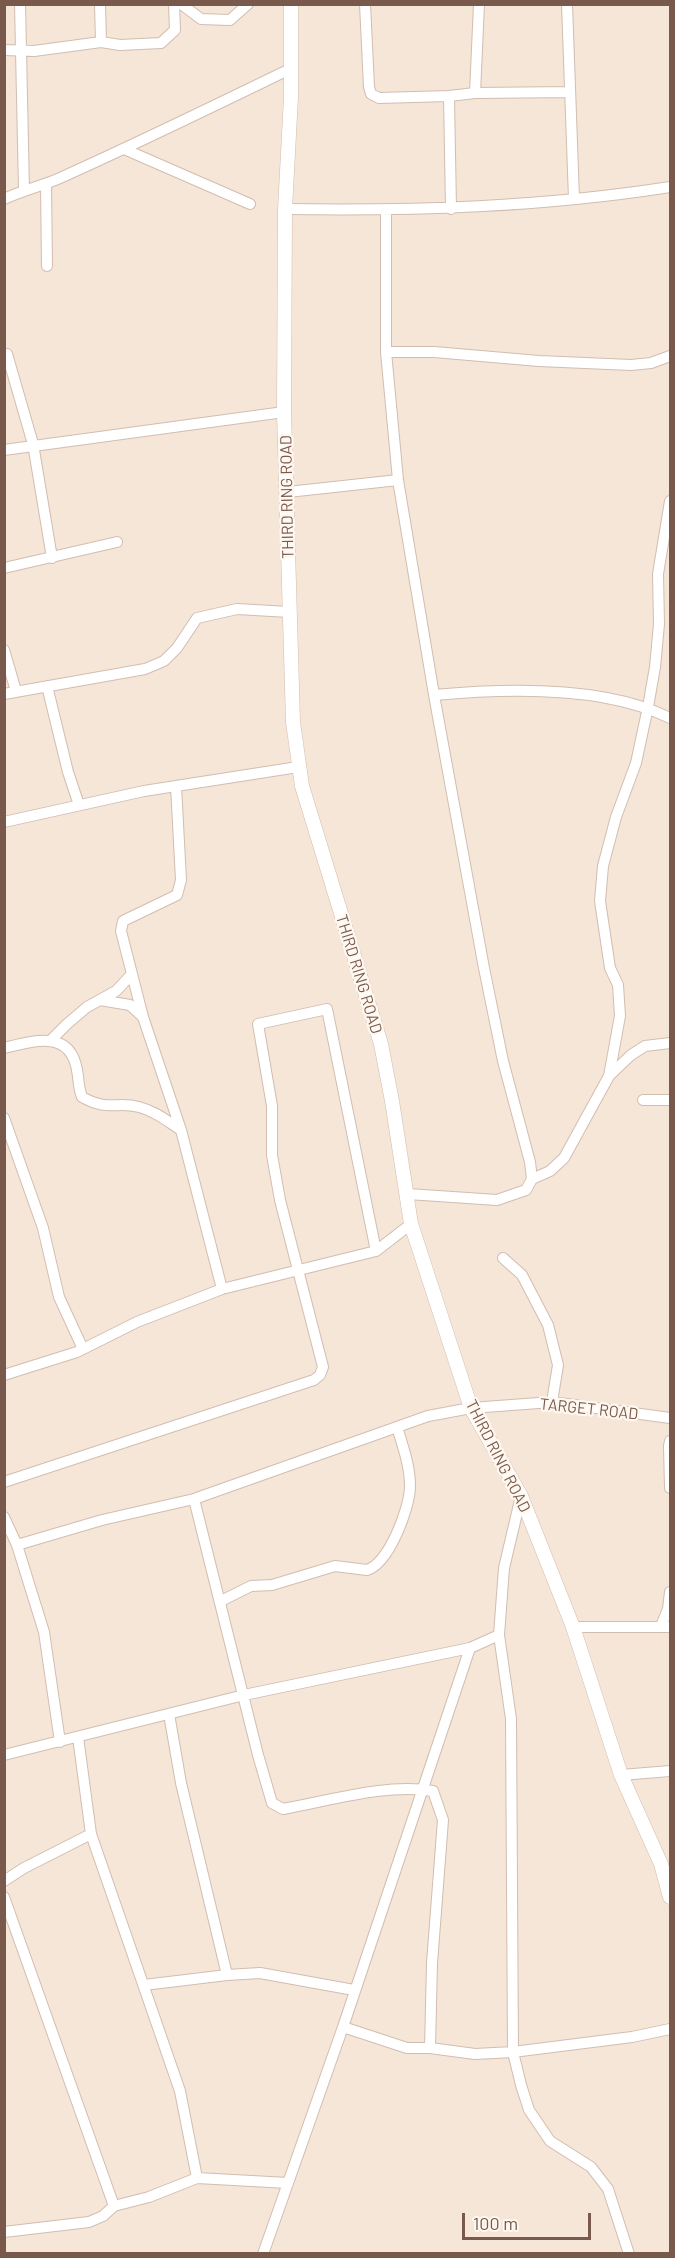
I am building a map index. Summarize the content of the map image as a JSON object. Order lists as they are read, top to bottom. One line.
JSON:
{"streets":{"street":["THIRD RING ROAD","TARGET ROAD"]},"crossings":[["THIRD RING ROAD","TARGET ROAD"]],"scale_bar":"100 m"}
